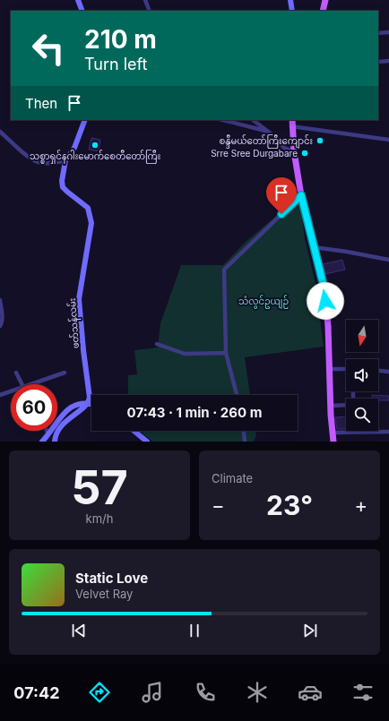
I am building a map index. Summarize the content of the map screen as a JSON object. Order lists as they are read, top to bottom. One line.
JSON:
{"streets":{"street":["ဖတ်သန်လမ်း"]},"parks":["သံလွင်ဥယျဉ်"],"places":["စန္ဒီမယ်တော်ကြီးကျောင်း","သစ္စာရှင်နဂါးမောက်စေတီတော်ကြီး","Srre Sree Durgabare"],"north":"bottom","page":{"turn":["210 m","Turn left"],"then":"Then","limit":"60","trip":"07:43 · 1 min · 260 m","tile":[["57","km/h"],"Climate"],"heat":["−","23°","+"],"song":["Static Love","Velvet Ray"],"tabs":"07:42"}}
